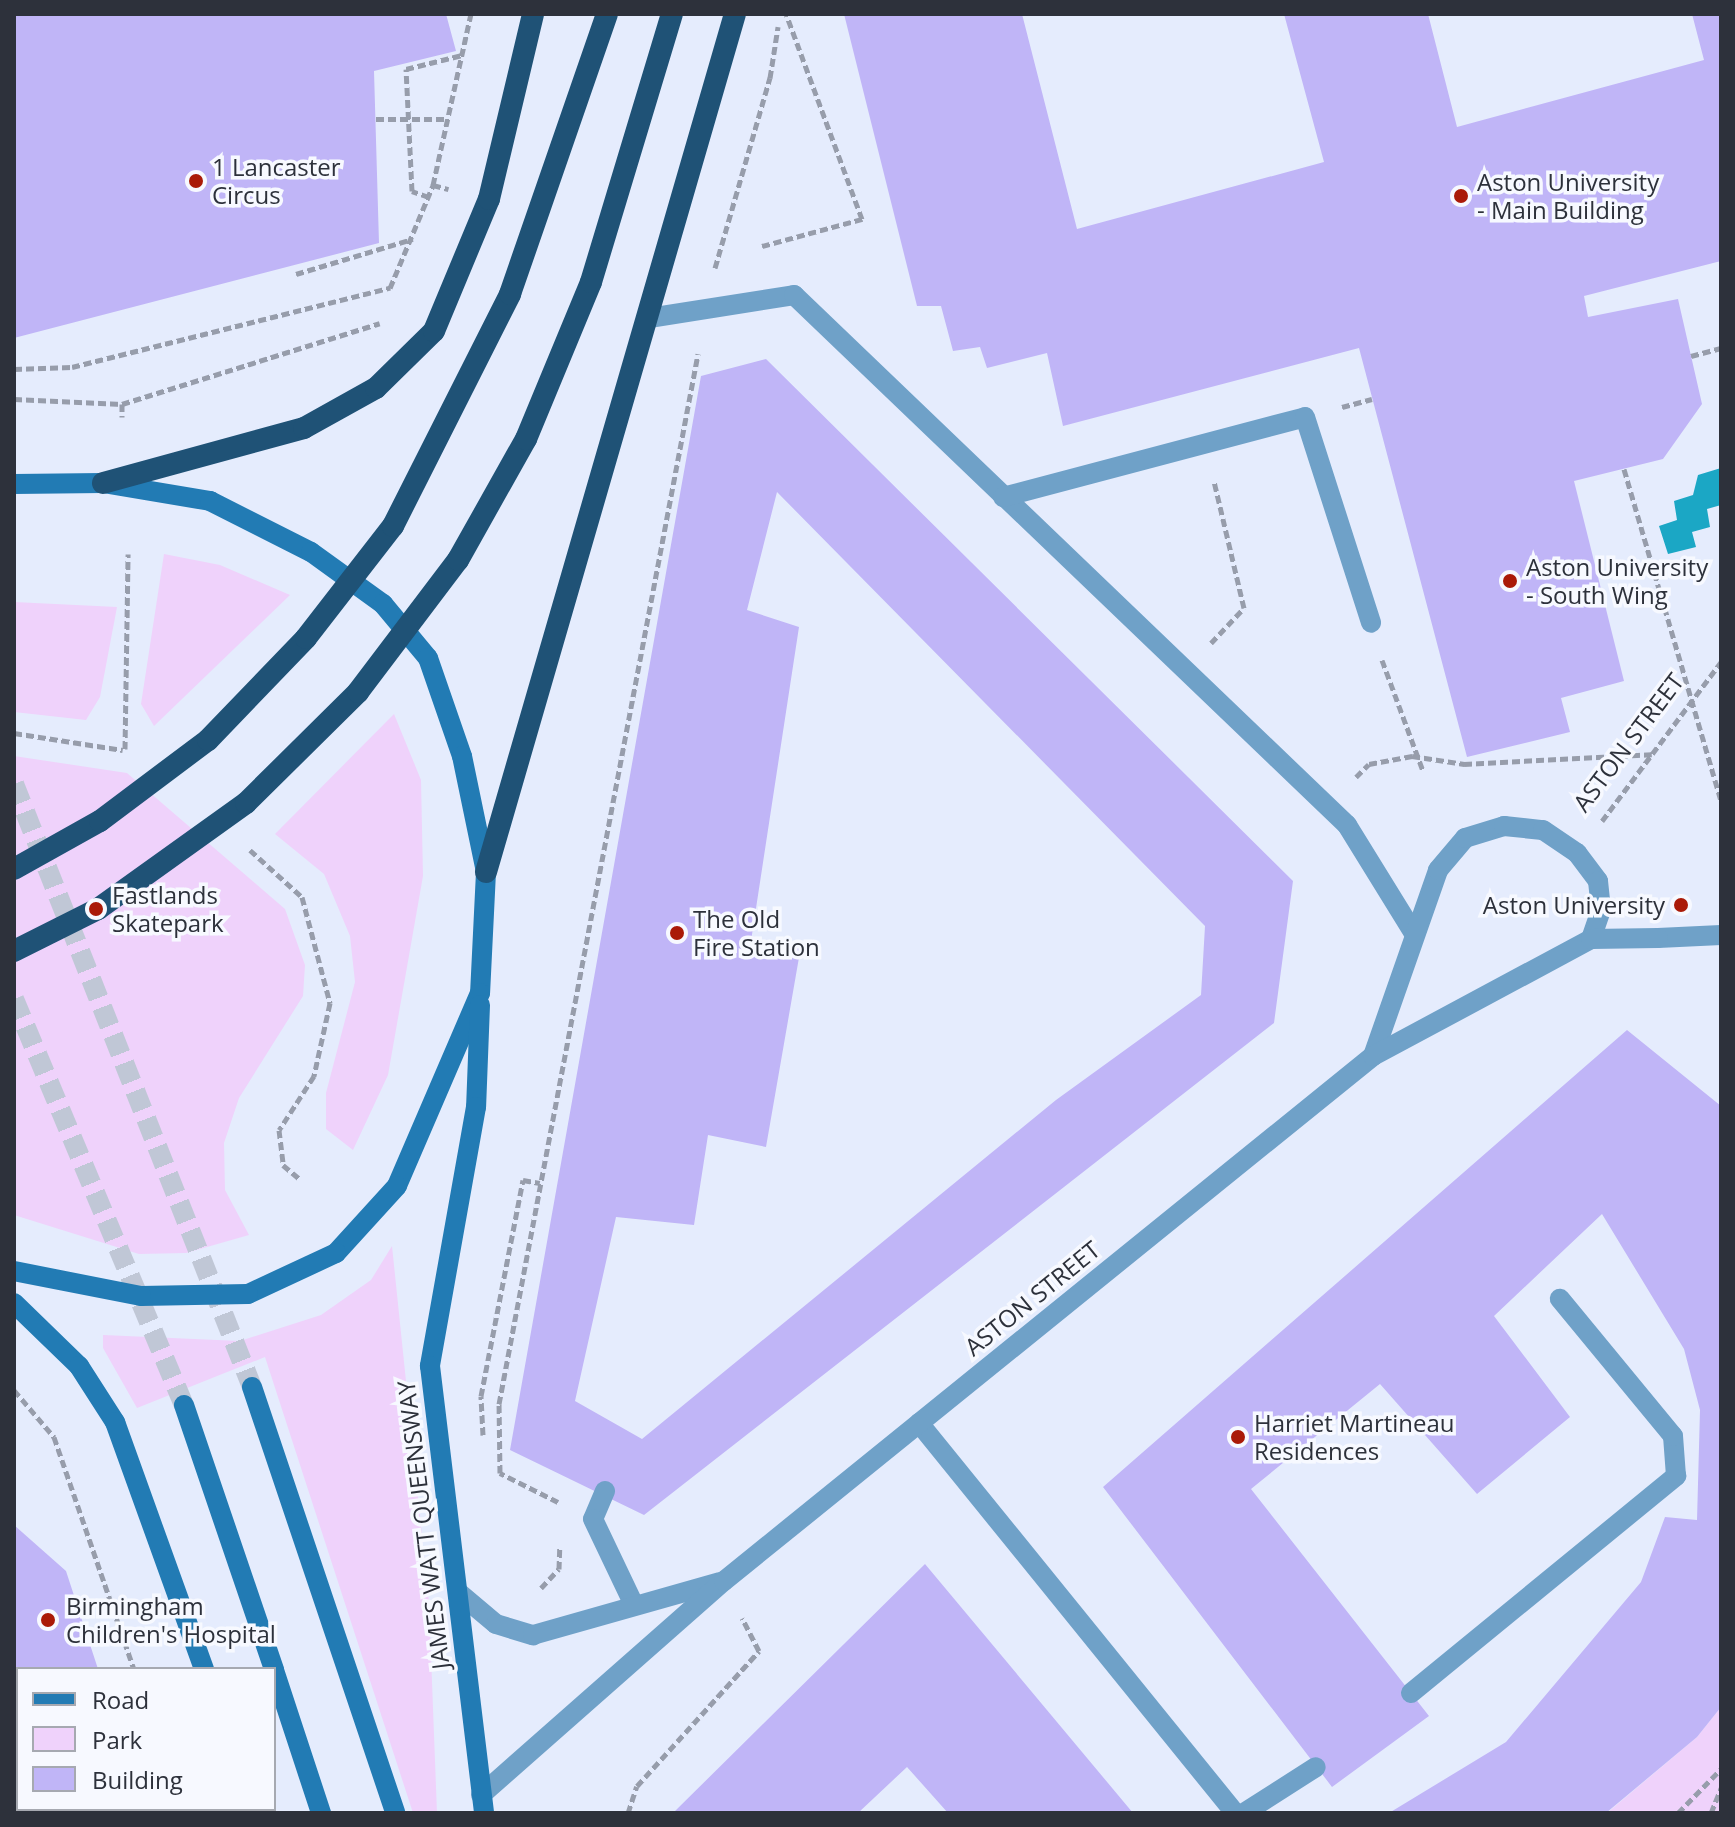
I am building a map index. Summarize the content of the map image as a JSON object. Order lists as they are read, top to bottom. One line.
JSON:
{"streets":{"main road":["JAMES WATT QUEENSWAY"],"street":["ASTON STREET"]},"crossings":[["ASTON STREET","JAMES WATT QUEENSWAY"]],"places":["1 Lancaster Circus","Aston University - Main Building","Aston University - South Wing","Aston University","Fastlands Skatepark","The Old Fire Station","Harriet Martineau Residences","Birmingham Children's Hospital"],"legend":["Road","Park","Building"]}
